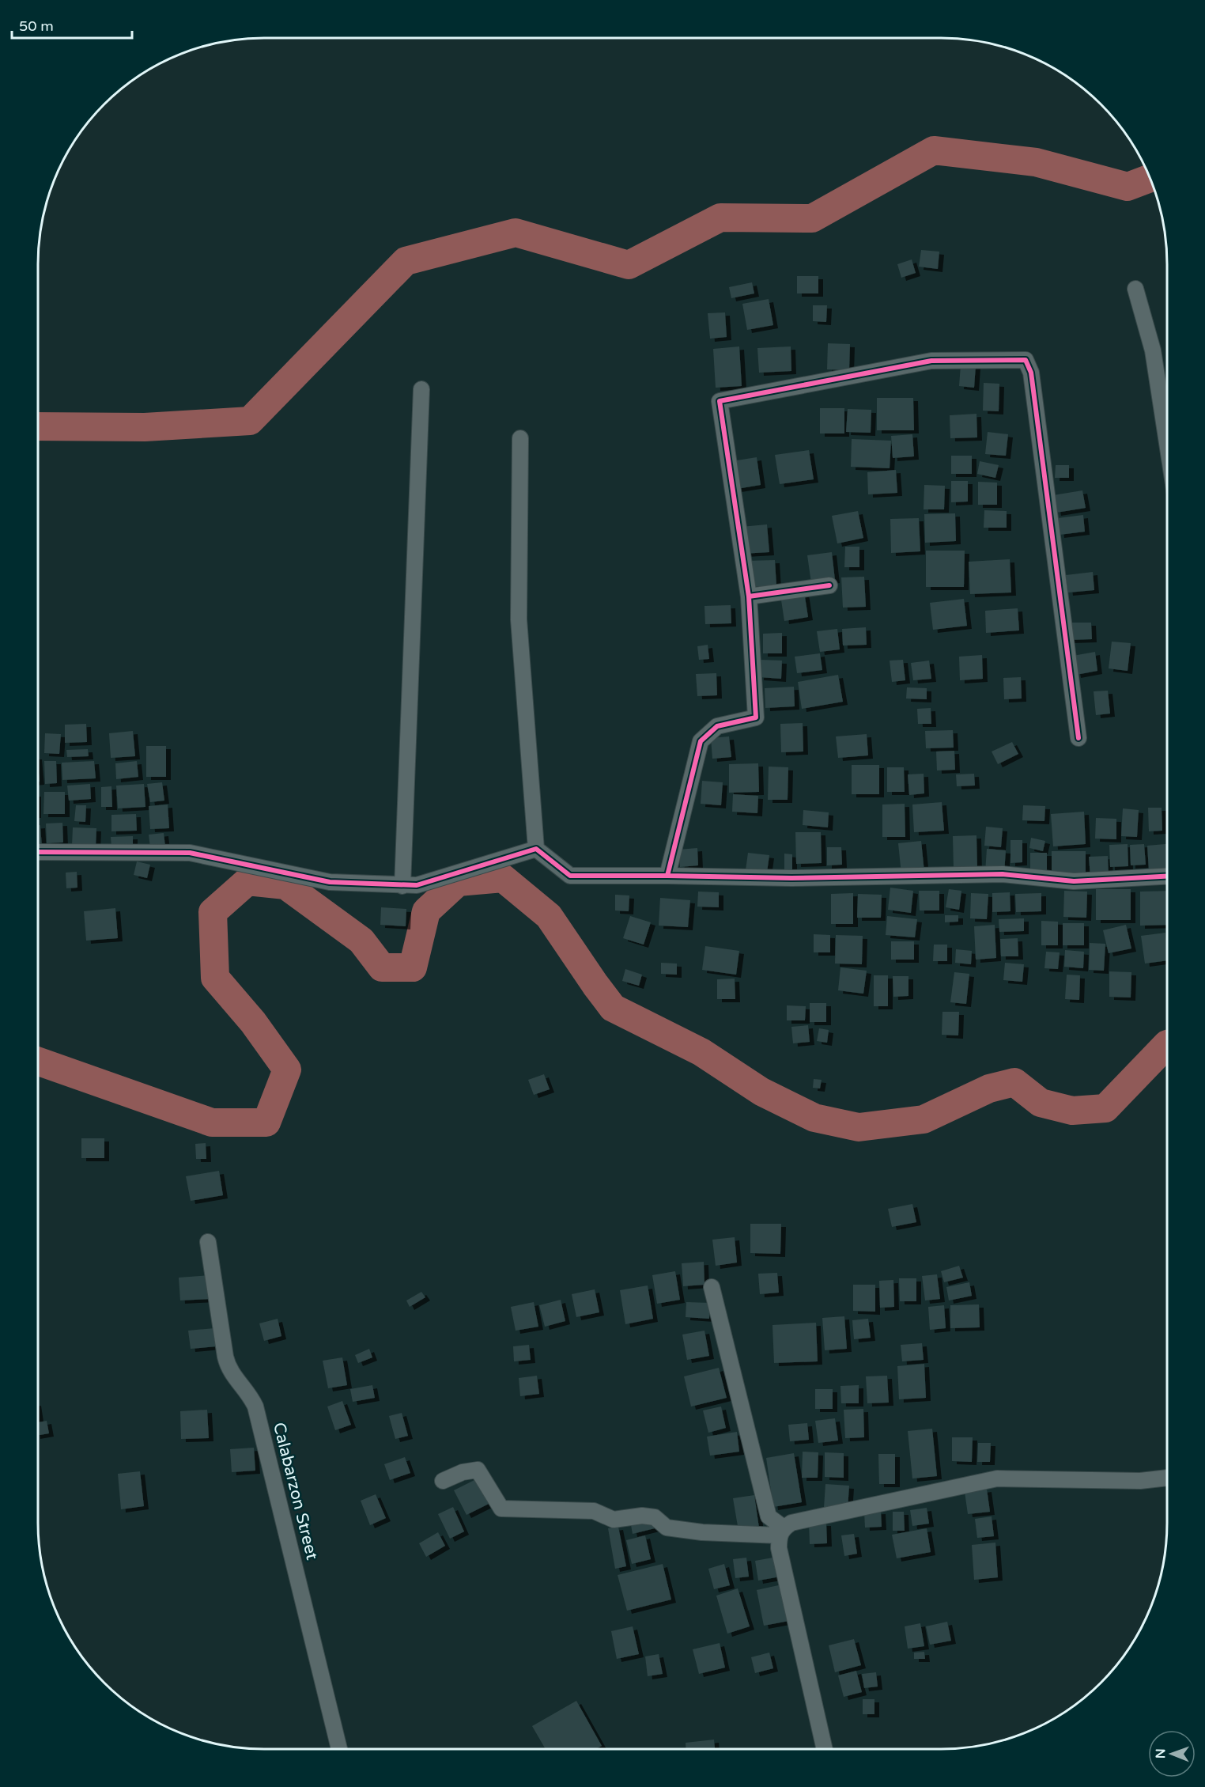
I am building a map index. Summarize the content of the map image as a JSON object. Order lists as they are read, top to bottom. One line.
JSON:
{"streets":{"street":["Calabarzon Street"]},"scale_bar":"50 m","north":"left"}
